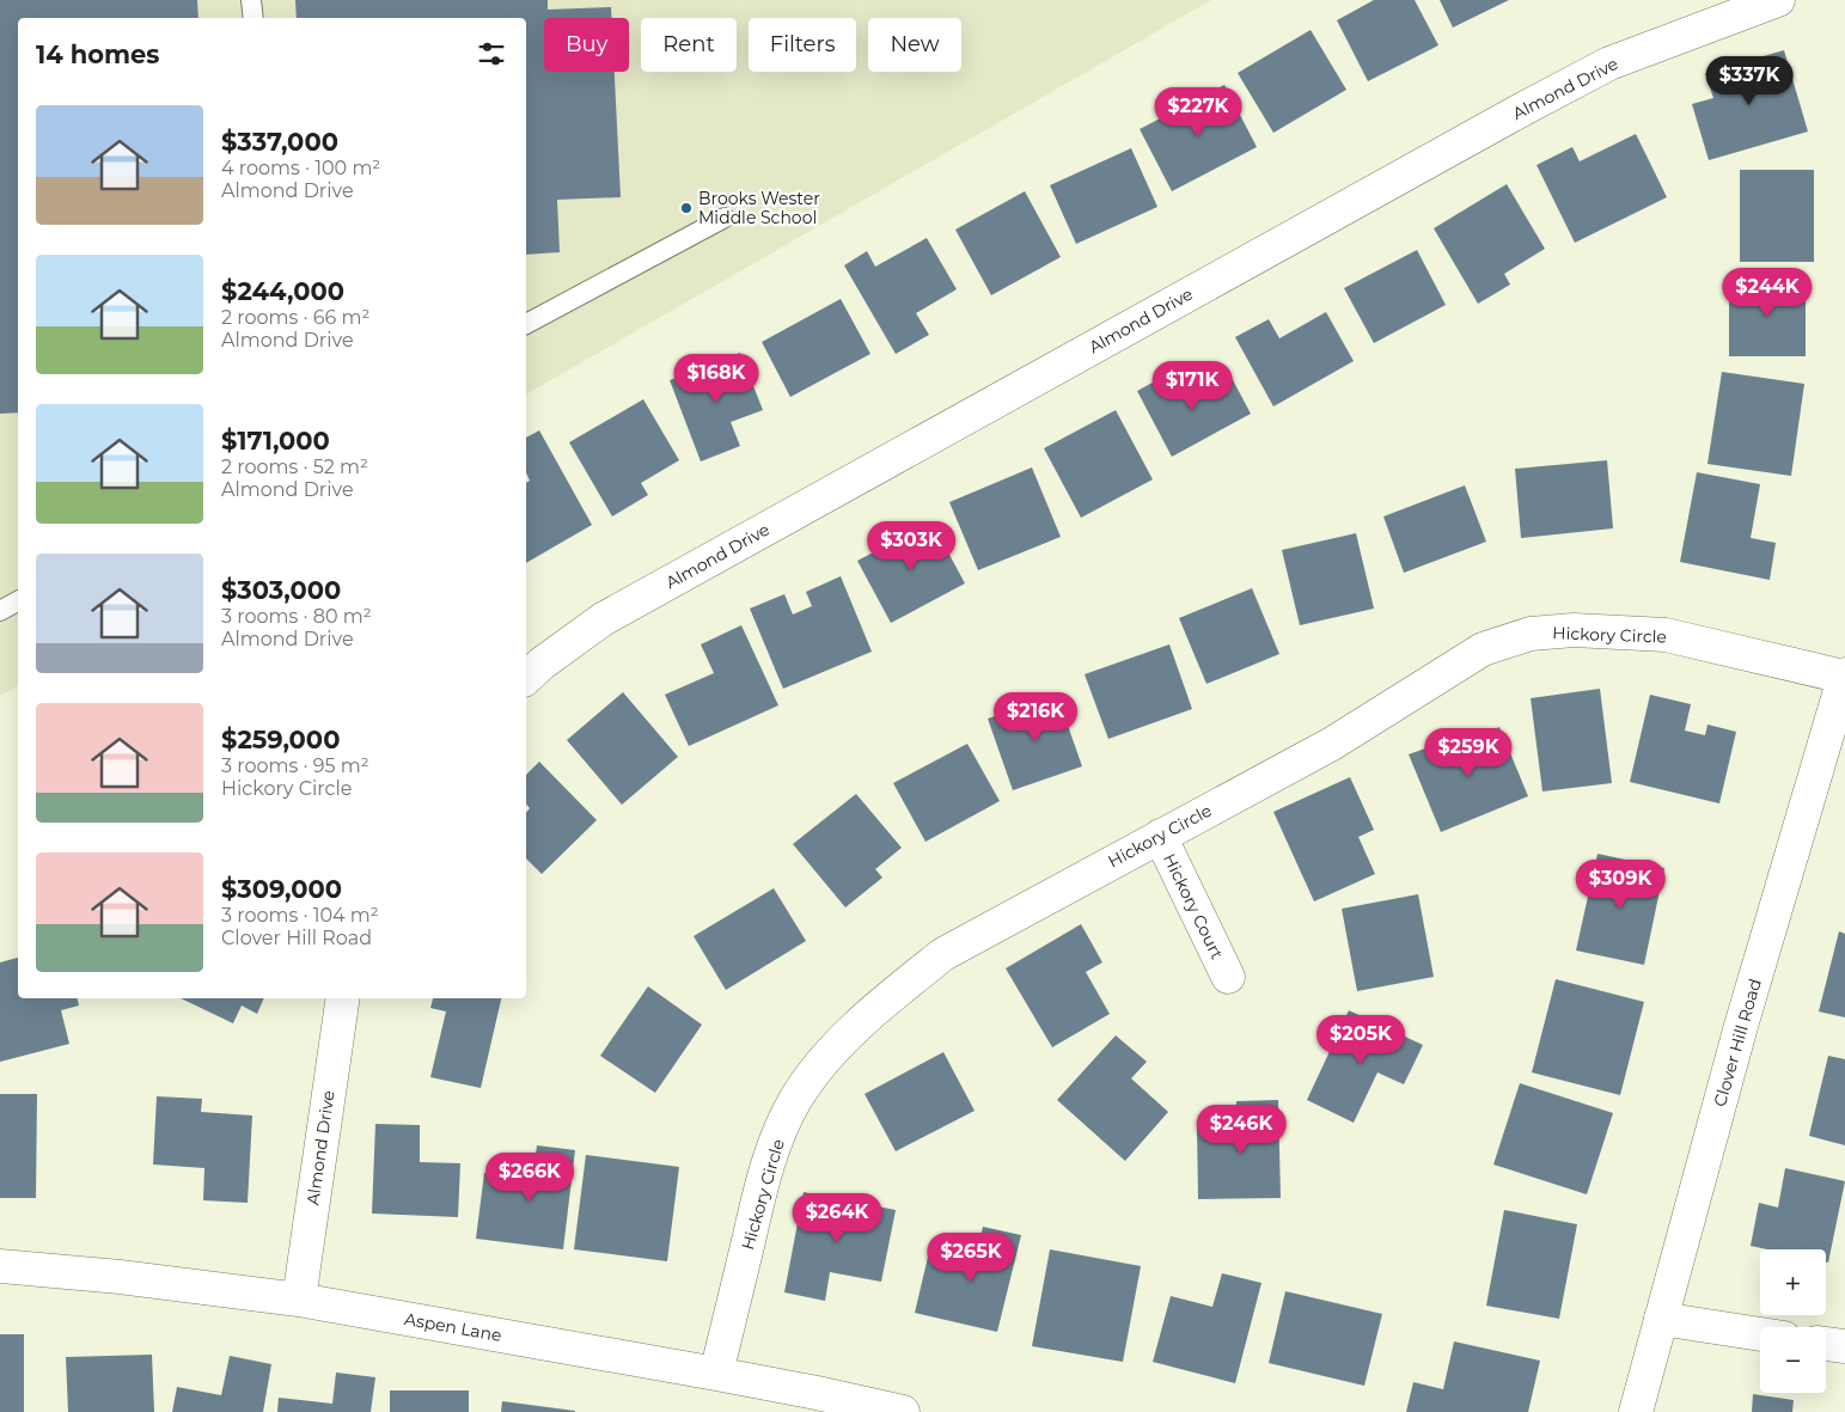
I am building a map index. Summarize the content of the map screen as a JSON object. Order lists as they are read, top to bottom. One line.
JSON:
{"streets":{"street":["Almond Drive","Hickory Circle","Hickory Court","Clover Hill Road","Aspen Lane"]},"crossings":[["Almond Drive","Aspen Lane"],["Hickory Circle","Hickory Court"],["Hickory Circle","Clover Hill Road"],["Hickory Circle","Aspen Lane"]],"places":["Brooks Wester Middle School"],"page":{"chip":["Buy","Rent","Filters","New"],"heading":"14 homes","price":["$337K","$227K","$244K","$168K","$171K","$303K","$216K","$259K","$309K","$205K","$246K","$266K","$264K","$265K"],"list":[{"name":"$337,000","note":"4 rooms · 100 m² · Almond Drive"},{"name":"$244,000","note":"2 rooms · 66 m² · Almond Drive"},{"name":"$171,000","note":"2 rooms · 52 m² · Almond Drive"},{"name":"$303,000","note":"3 rooms · 80 m² · Almond Drive"},{"name":"$259,000","note":"3 rooms · 95 m² · Hickory Circle"},{"name":"$309,000","note":"3 rooms · 104 m² · Clover Hill Road"}],"map_buttons":["+","−"]}}
